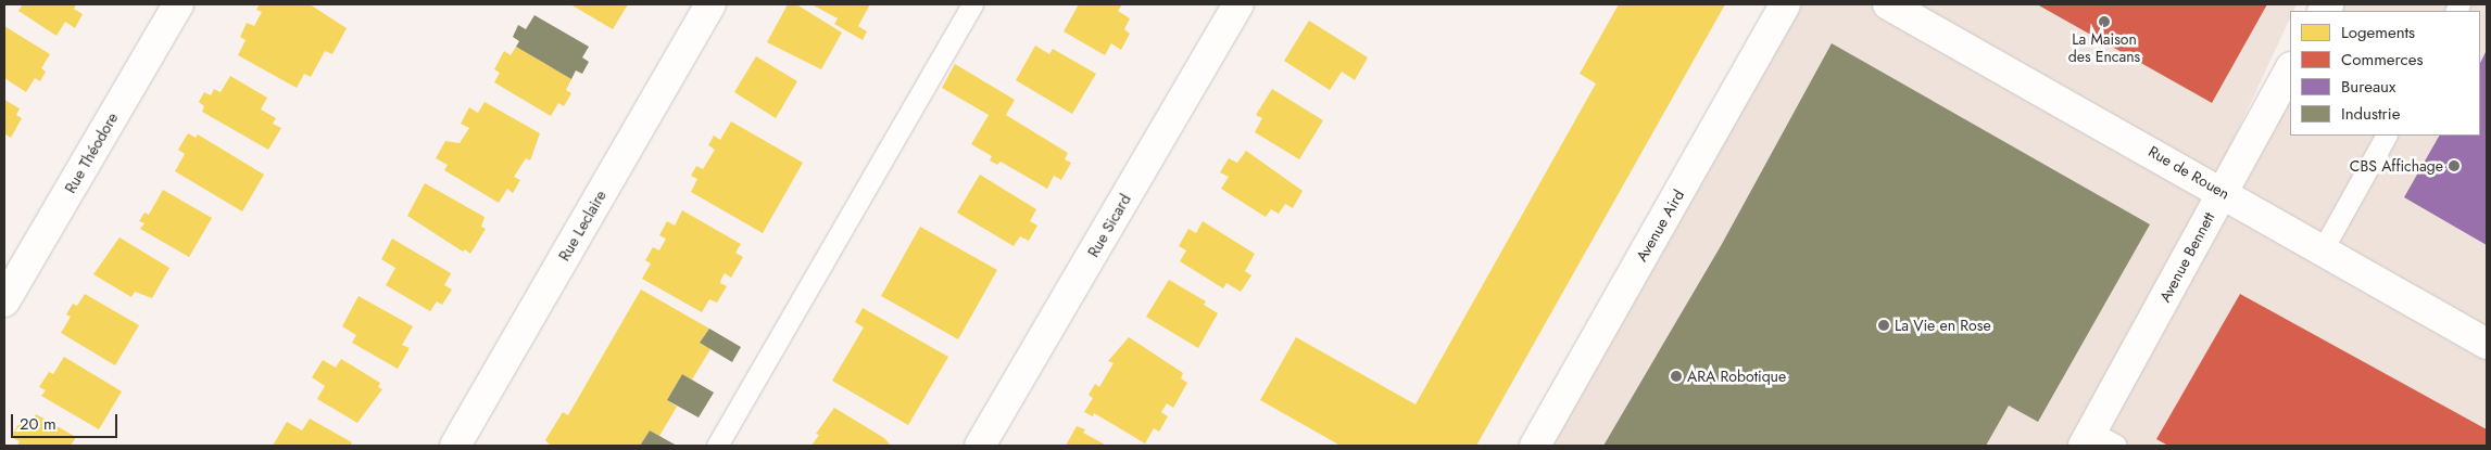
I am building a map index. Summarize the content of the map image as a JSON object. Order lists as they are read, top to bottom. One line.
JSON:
{"streets":{"street":["Rue Théodore","Rue de Rouen","Rue Leclaire","Rue Sicard","Avenue Aird","Avenue Bennett"]},"crossings":[["Rue de Rouen","Avenue Bennett"]],"places":["La Maison des Encans","CBS Affichage","La Vie en Rose","ARA Robotique"],"legend":["Logements","Commerces","Bureaux","Industrie"],"scale_bar":"20 m"}
